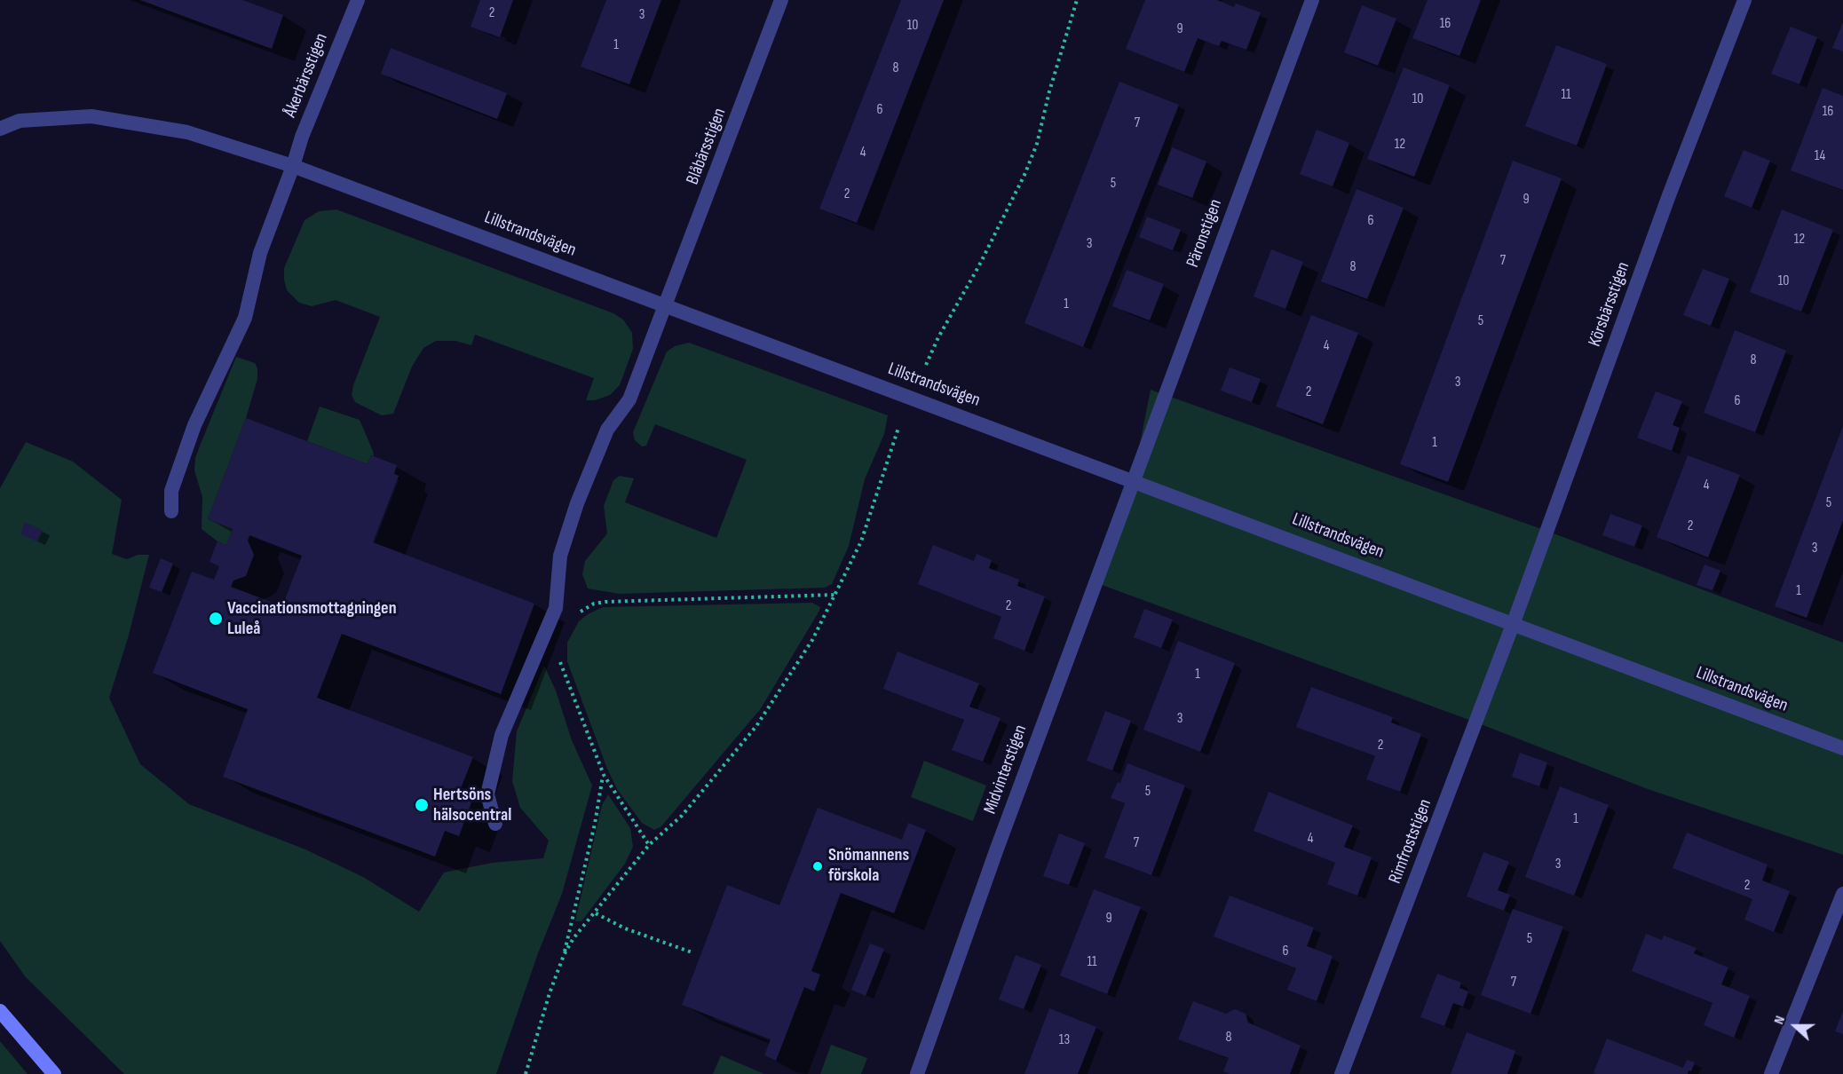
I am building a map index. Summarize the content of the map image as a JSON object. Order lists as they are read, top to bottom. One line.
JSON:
{"streets":{"street":["Åkerbärsstigen","Blåbärsstigen","Päronstigen","Lillstrandsvägen","Körsbärsstigen","Midvinterstigen","Rimfroststigen"]},"crossings":[["Åkerbärsstigen","Lillstrandsvägen"],["Blåbärsstigen","Lillstrandsvägen"],["Päronstigen","Lillstrandsvägen"],["Päronstigen","Midvinterstigen"],["Lillstrandsvägen","Körsbärsstigen"],["Lillstrandsvägen","Midvinterstigen"],["Lillstrandsvägen","Rimfroststigen"],["Körsbärsstigen","Rimfroststigen"]],"places":["Vaccinationsmottagningen Luleå","Hertsöns hälsocentral","Snömannens förskola"],"house_numbers":["2","3","16","10","9","1","8","11","10","6","16","7","12","4","14","5","2","9","6","12","3","7","8","10","1","5","4","8","3","2","6","1","4","5","2","3","1","2","1","3","2","5","1","4","7","3","2","9","5","6","11","7","8","13"],"north":"left"}
